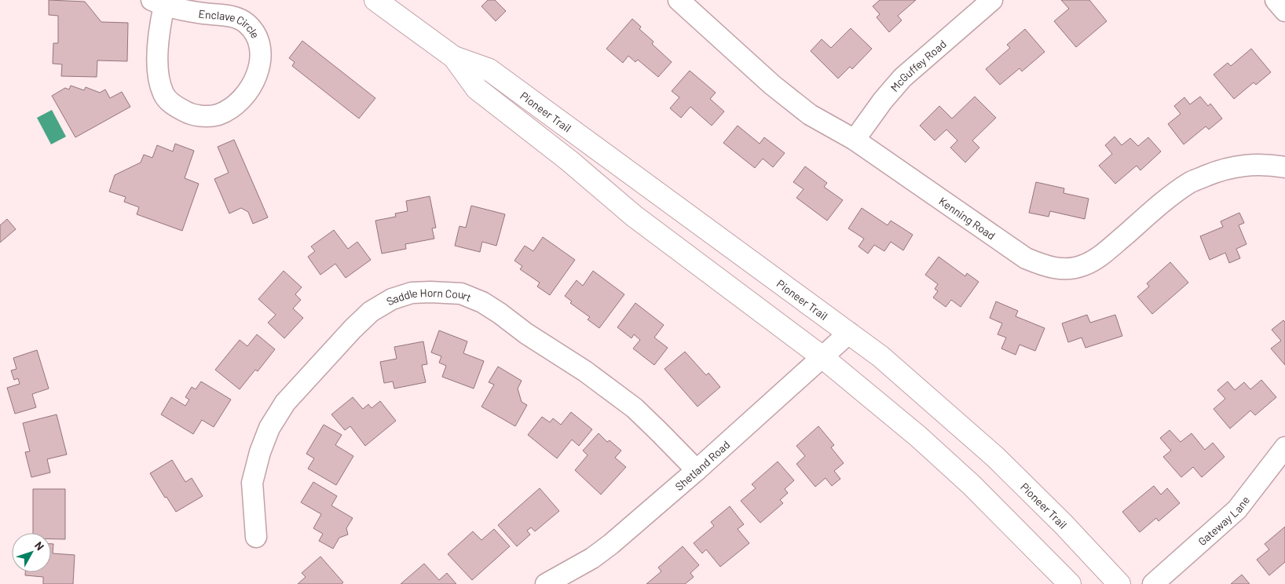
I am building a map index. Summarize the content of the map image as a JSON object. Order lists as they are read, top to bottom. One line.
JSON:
{"streets":{"main road":["Pioneer Trail"],"street":["Enclave Circle","McGuffey Road","Kenning Road","Saddle Horn Court","Shetland Road","Gateway Lane"]},"crossings":[["McGuffey Road","Kenning Road"],["Pioneer Trail","Shetland Road"],["Saddle Horn Court","Shetland Road"]],"north":"top right"}
